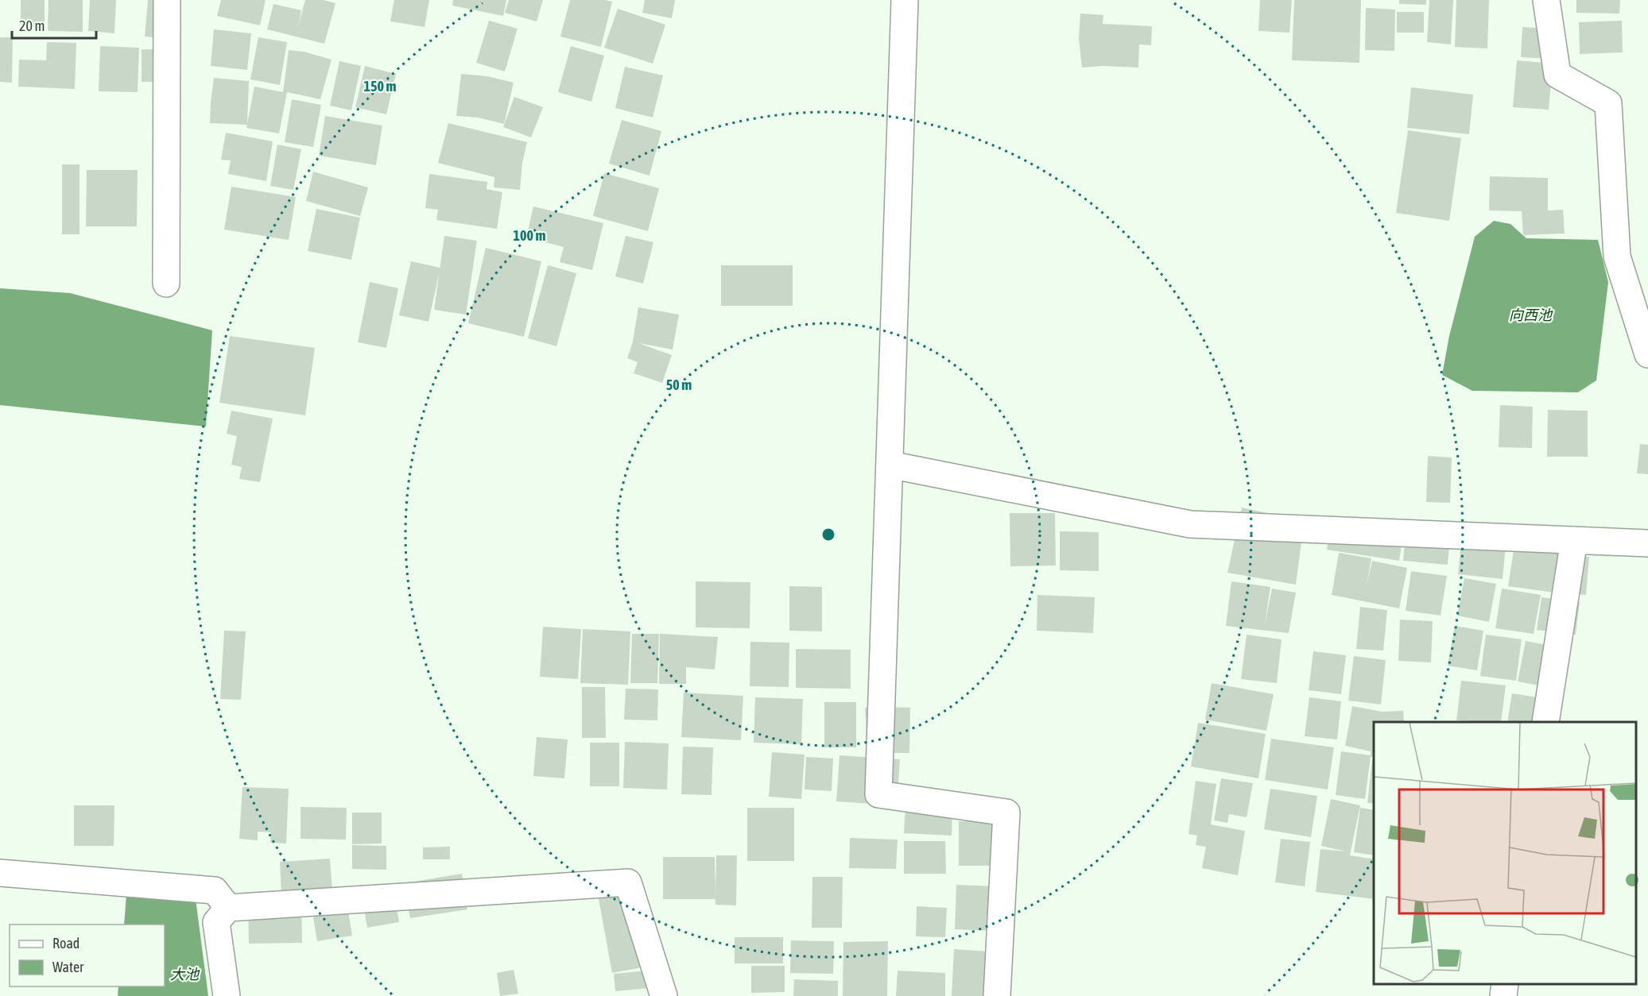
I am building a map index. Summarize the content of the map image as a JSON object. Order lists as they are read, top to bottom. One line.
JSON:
{"water":["向西池","大池"],"legend":["Road","Water"],"scale_bar":"20 m","rings":["150 m","100 m","50 m"]}
